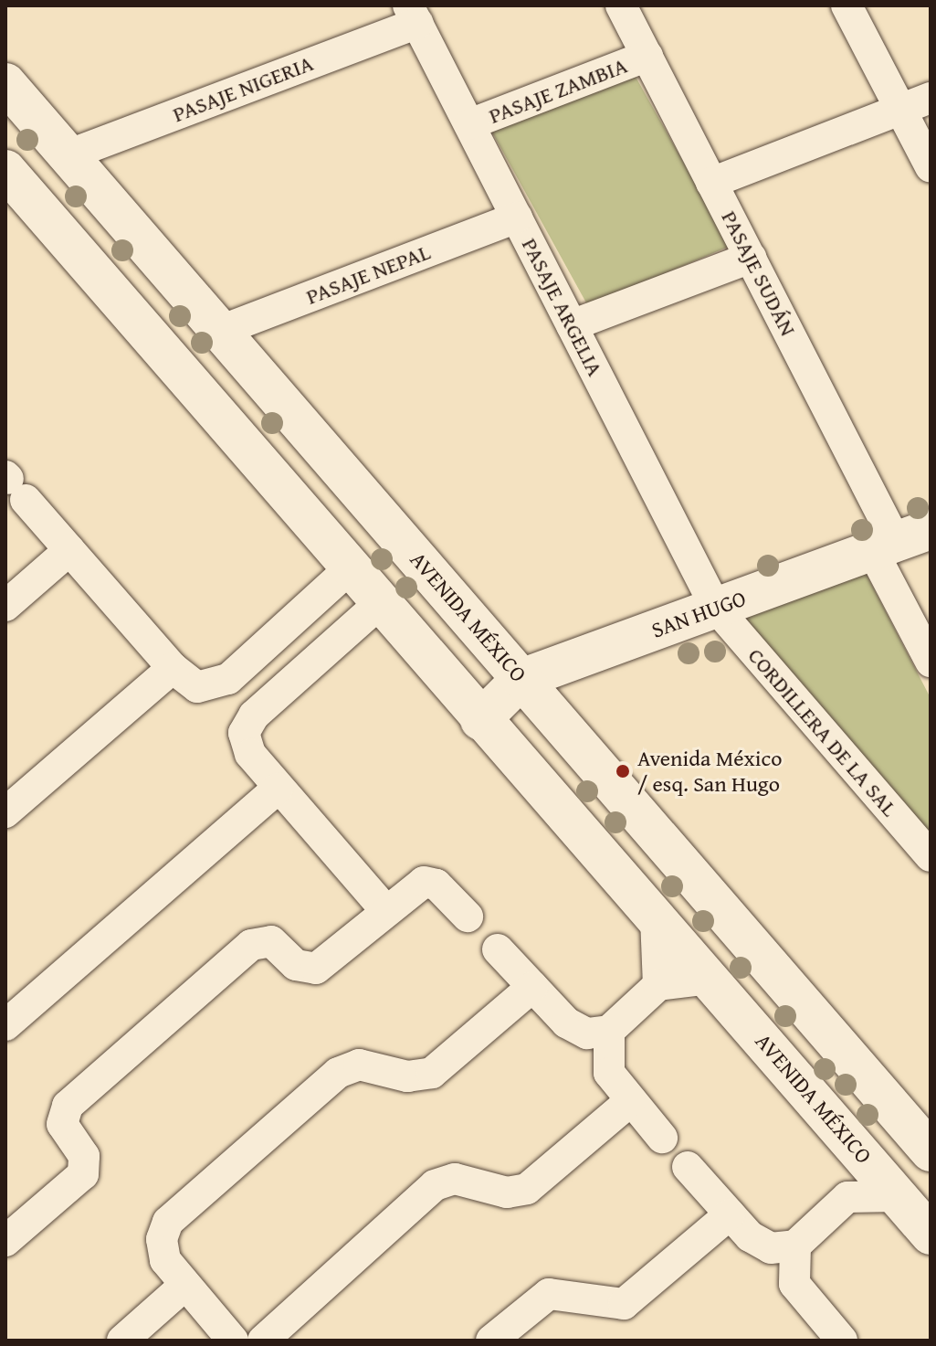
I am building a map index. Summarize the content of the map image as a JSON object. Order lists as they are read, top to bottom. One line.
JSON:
{"streets":{"main road":["SAN HUGO","AVENIDA MÉXICO"],"street":["PASAJE NIGERIA","PASAJE ZAMBIA","PASAJE SUDÁN","PASAJE NEPAL","PASAJE ARGELIA","CORDILLERA DE LA SAL"]},"crossings":[["PASAJE NIGERIA","PASAJE ARGELIA"],["PASAJE NIGERIA","AVENIDA MÉXICO"],["PASAJE ZAMBIA","PASAJE SUDÁN"],["PASAJE ZAMBIA","PASAJE ARGELIA"],["PASAJE SUDÁN","SAN HUGO"],["PASAJE NEPAL","PASAJE ARGELIA"],["PASAJE NEPAL","AVENIDA MÉXICO"],["PASAJE ARGELIA","SAN HUGO"],["PASAJE ARGELIA","CORDILLERA DE LA SAL"],["SAN HUGO","AVENIDA MÉXICO"],["SAN HUGO","CORDILLERA DE LA SAL"]],"places":["Avenida México / esq. San Hugo"]}
